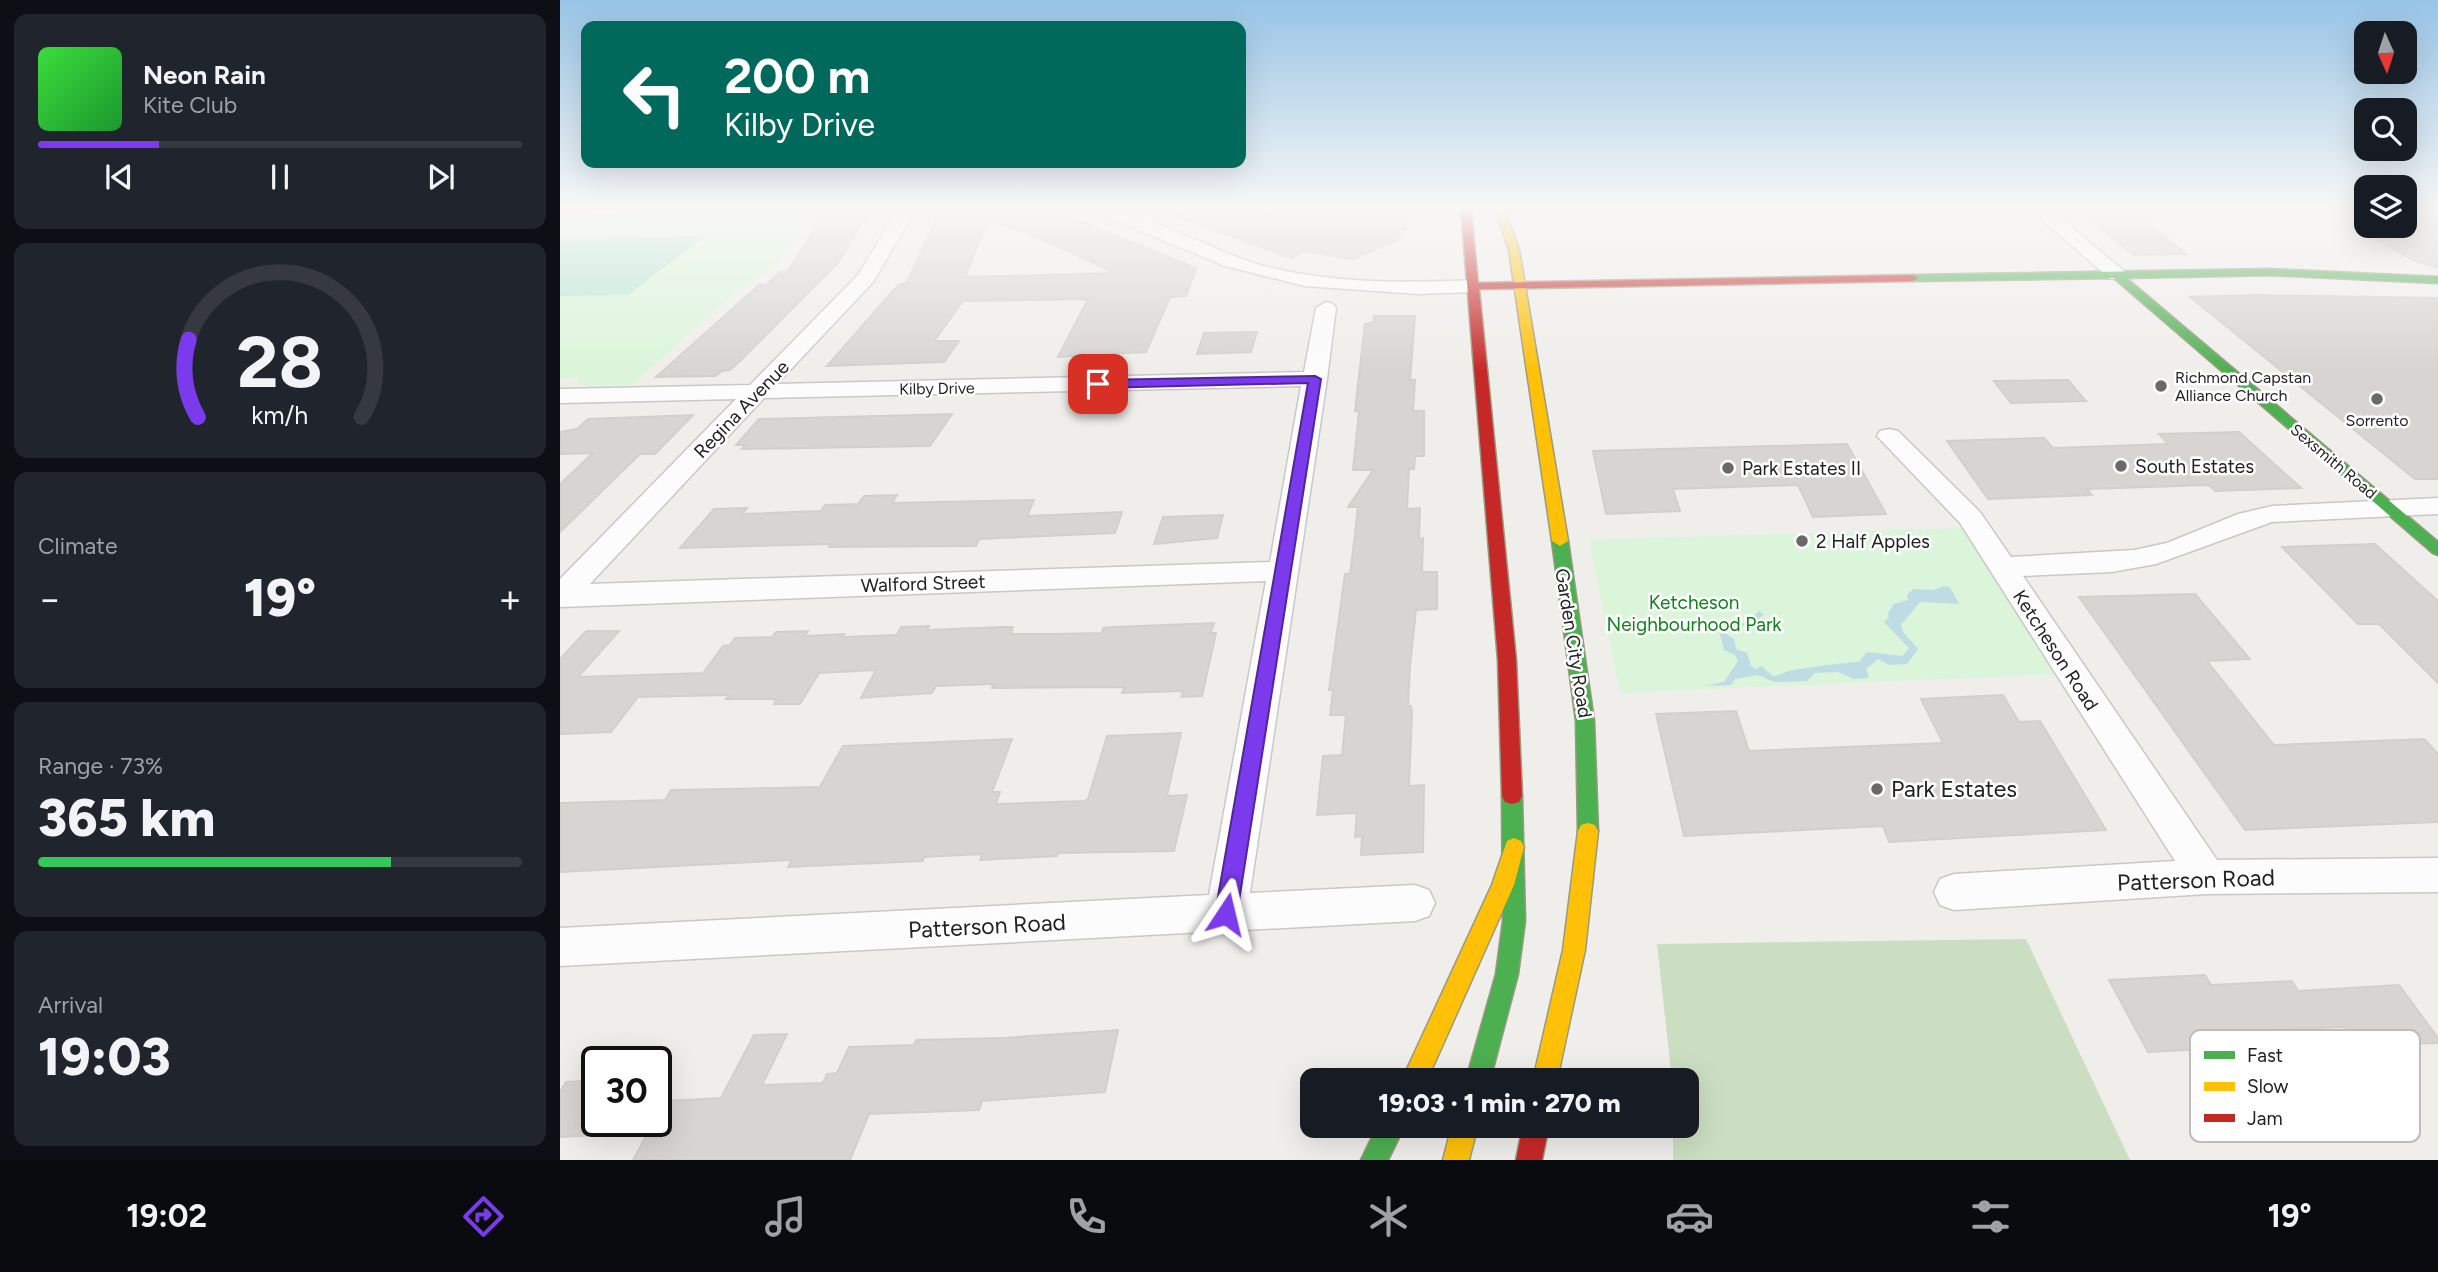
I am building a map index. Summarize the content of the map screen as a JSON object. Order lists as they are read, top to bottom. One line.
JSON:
{"streets":{"main road":["Sexsmith Road","Garden City Road"],"street":["Kilby Drive","Regina Avenue","Walford Street","Ketcheson Road","Patterson Road"]},"crossings":[["Kilby Drive","Regina Avenue"],["Regina Avenue","Walford Street"],["Ketcheson Road","Patterson Road"]],"parks":["Ketcheson Neighbourhood Park"],"places":["Richmond Capstan Alliance Church","Sorrento","South Estates","Park Estates II","2 Half Apples","Park Estates"],"legend":["Fast","Slow","Jam"],"north":"bottom","page":{"turn":["200 m","Kilby Drive"],"song":["Neon Rain","Kite Club"],"tile":["Climate",["Range · 73%","365 km"],["Arrival","19:03"]],"heat":["−","19°","+"],"limit":"30","trip":"19:03 · 1 min · 270 m","tabs":["19:02","19°"],"gauge":["28","km/h"]}}
